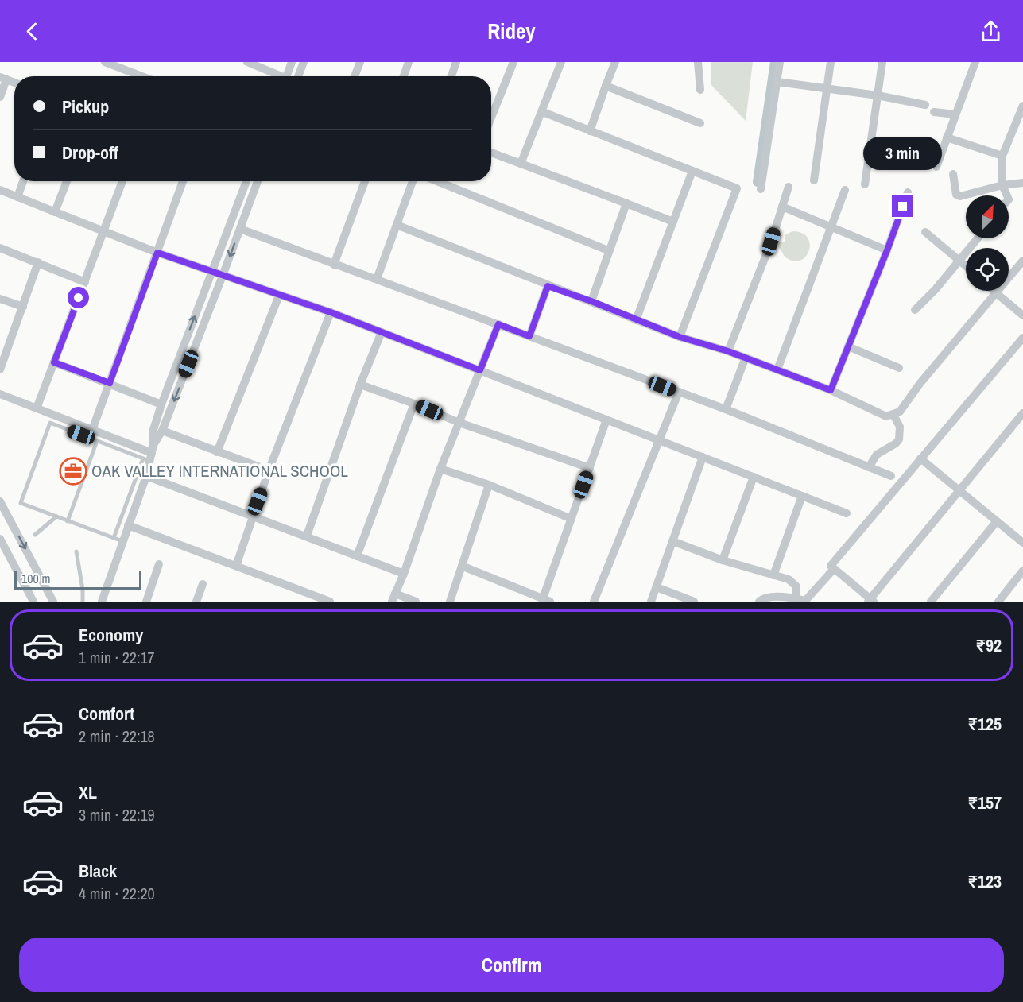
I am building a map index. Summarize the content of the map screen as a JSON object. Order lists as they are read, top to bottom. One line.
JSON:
{"places":{"office":["OAK VALLEY INTERNATIONAL SCHOOL"]},"scale_bar":"100 m","north":"top right","page":{"header":"Ridey","banner":["Pickup","Drop-off"],"bubble":"3 min","scale":"100 m","list":[{"name":"Economy","note":"1 min · 22:17","value":"₹92"},{"name":"Comfort","note":"2 min · 22:18","value":"₹125"},{"name":"XL","note":"3 min · 22:19","value":"₹157"},{"name":"Black","note":"4 min · 22:20","value":"₹123"}],"buttons":"Confirm"}}
